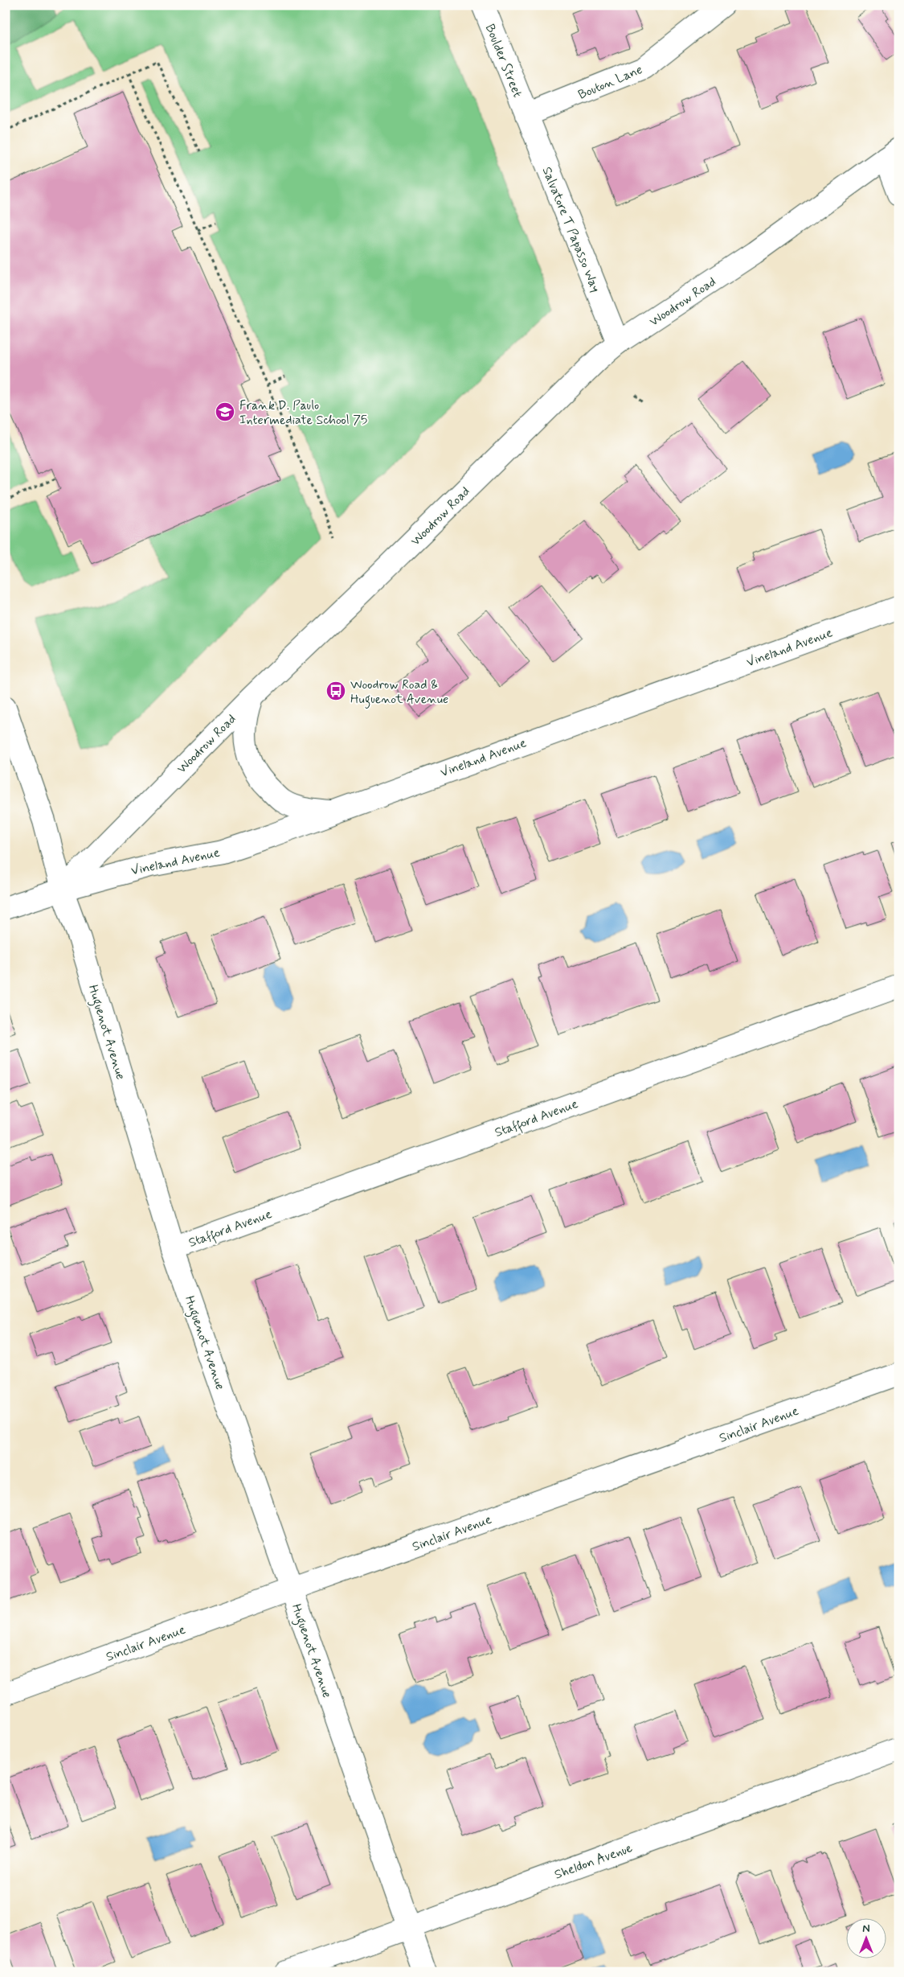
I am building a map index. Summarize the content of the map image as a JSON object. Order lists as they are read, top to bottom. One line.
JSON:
{"streets":{"street":["Boulder Street","Bouton Lane","Salvatore T Papasso Way","Woodrow Road","Vineland Avenue","Huguenot Avenue","Stafford Avenue","Sinclair Avenue","Sheldon Avenue"]},"crossings":[["Boulder Street","Bouton Lane"],["Boulder Street","Salvatore T Papasso Way"],["Bouton Lane","Salvatore T Papasso Way"],["Salvatore T Papasso Way","Woodrow Road"],["Woodrow Road","Vineland Avenue"],["Woodrow Road","Huguenot Avenue"],["Vineland Avenue","Huguenot Avenue"],["Huguenot Avenue","Stafford Avenue"],["Huguenot Avenue","Sinclair Avenue"],["Huguenot Avenue","Sheldon Avenue"]],"places":{"school or university":["Frank D. Paulo Intermediate School 75"],"bus stop":["Woodrow Road & Huguenot Avenue"]},"north":"top"}
